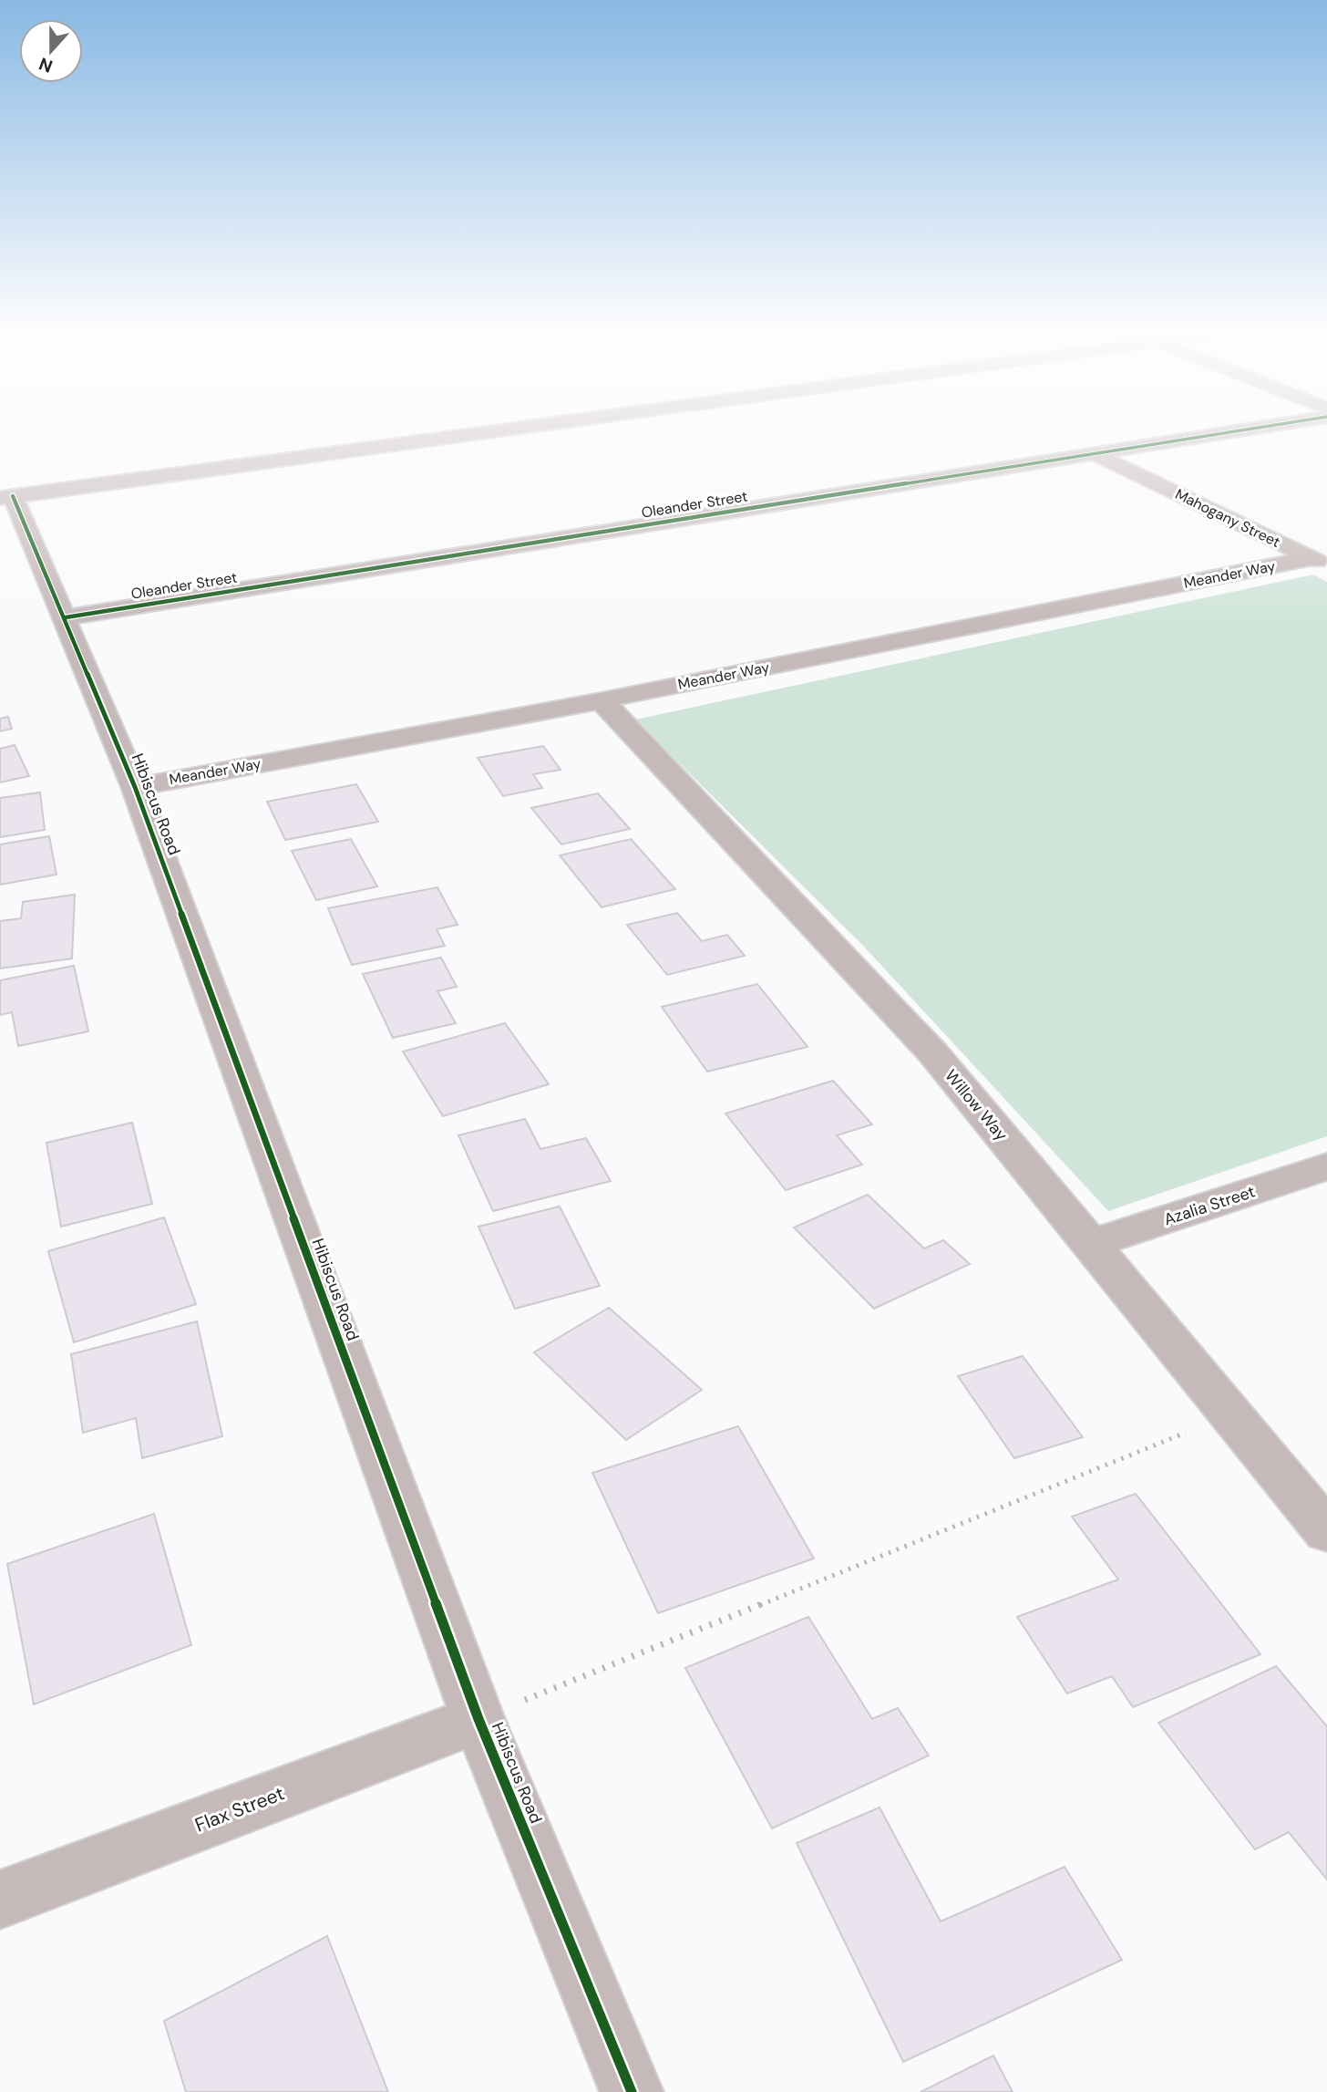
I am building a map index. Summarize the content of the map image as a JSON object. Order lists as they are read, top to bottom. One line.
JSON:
{"streets":{"street":["Oleander Street","Mahogany Street","Meander Way","Hibiscus Road","Willow Way","Azalia Street","Flax Street"]},"crossings":[["Oleander Street","Mahogany Street"],["Oleander Street","Hibiscus Road"],["Mahogany Street","Meander Way"],["Meander Way","Hibiscus Road"],["Meander Way","Willow Way"],["Hibiscus Road","Flax Street"],["Willow Way","Azalia Street"]],"north":"bottom"}
